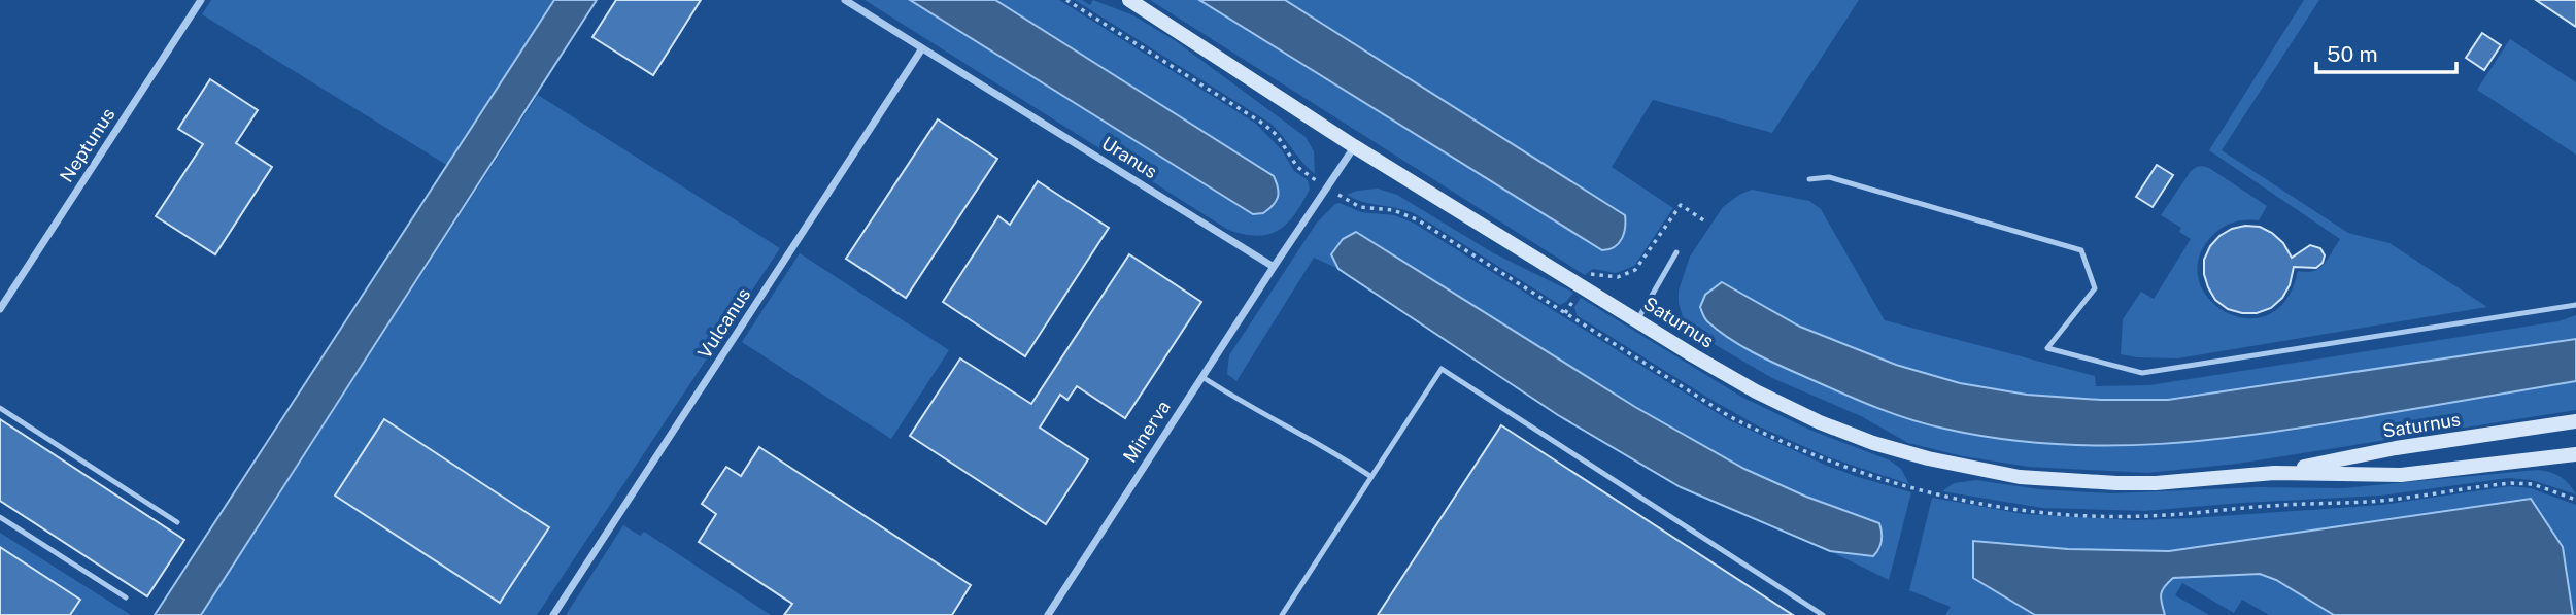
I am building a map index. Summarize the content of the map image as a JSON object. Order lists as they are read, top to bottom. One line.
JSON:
{"streets":{"main road":["Saturnus"],"street":["Neptunus","Uranus","Vulcanus","Minerva"]},"crossings":[["Uranus","Vulcanus"],["Uranus","Minerva"]],"scale_bar":"50 m"}
